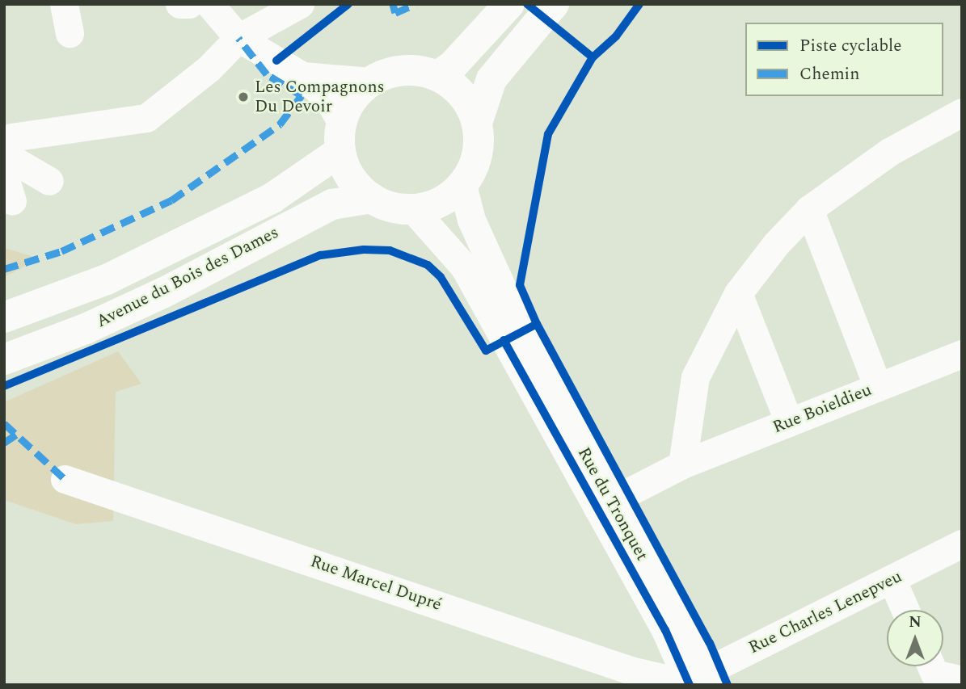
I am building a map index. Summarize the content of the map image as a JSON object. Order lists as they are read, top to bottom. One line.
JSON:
{"streets":{"main road":["Avenue du Bois des Dames"],"street":["Rue Boieldieu","Rue du Tronquet","Rue Marcel Dupré","Rue Charles Lenepveu"]},"crossings":[["Avenue du Bois des Dames","Rue du Tronquet"],["Rue Boieldieu","Rue du Tronquet"],["Rue du Tronquet","Rue Marcel Dupré"],["Rue du Tronquet","Rue Charles Lenepveu"],["Rue Marcel Dupré","Rue Charles Lenepveu"]],"places":["Les Compagnons Du Devoir"],"legend":["Piste cyclable","Chemin"],"north":"top"}
